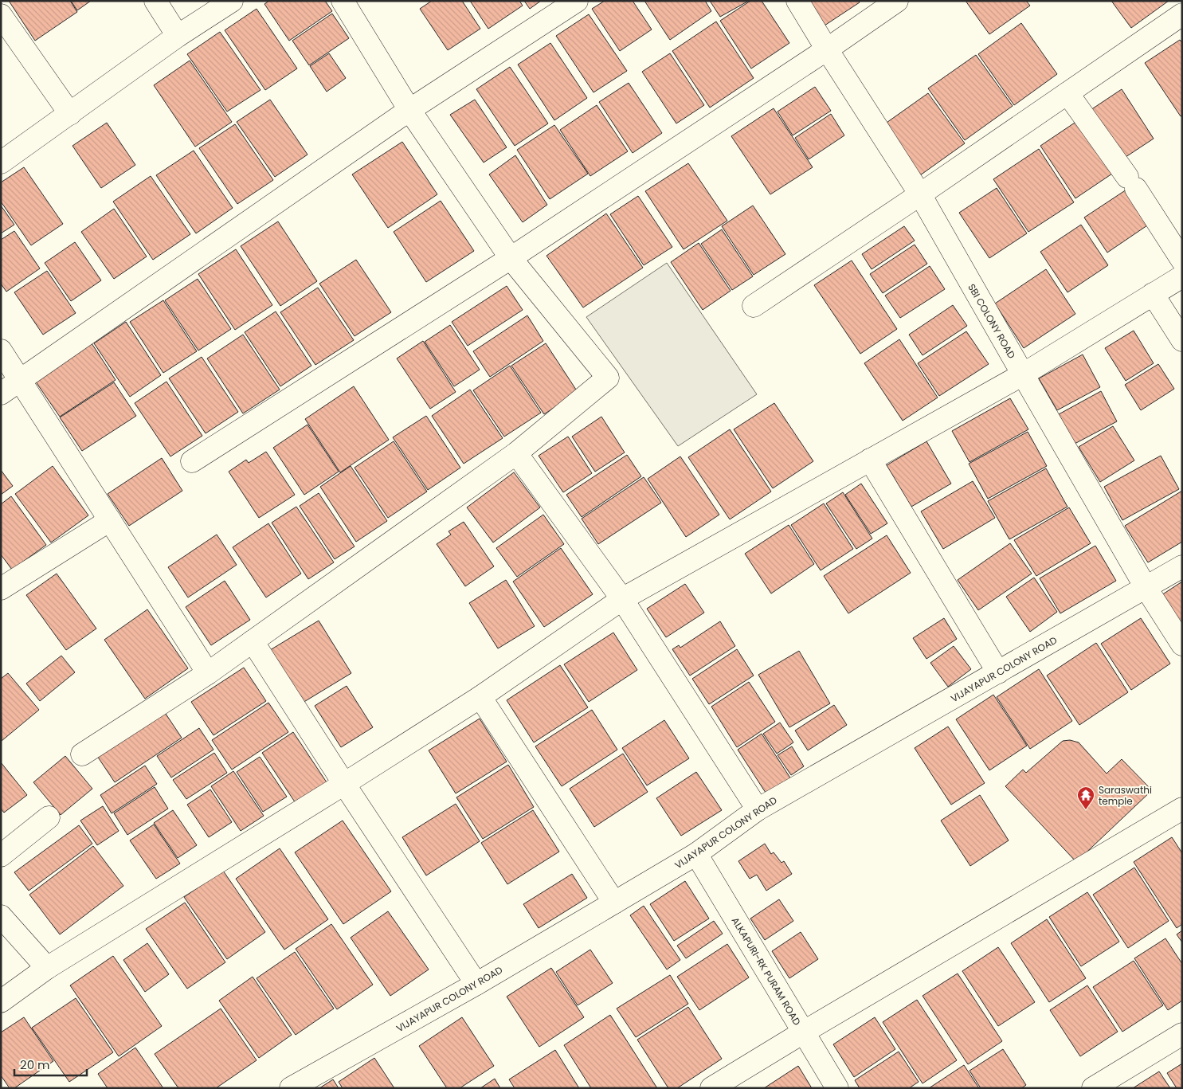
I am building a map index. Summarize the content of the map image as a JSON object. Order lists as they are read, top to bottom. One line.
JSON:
{"streets":{"street":["SBI COLONY ROAD","VIJAYAPUR COLONY ROAD","ALKAPURI-RK PURAM ROAD"]},"crossings":[["SBI COLONY ROAD","VIJAYAPUR COLONY ROAD"],["VIJAYAPUR COLONY ROAD","ALKAPURI-RK PURAM ROAD"]],"places":{"temple":["Saraswathi temple"]},"scale_bar":"20 m"}
